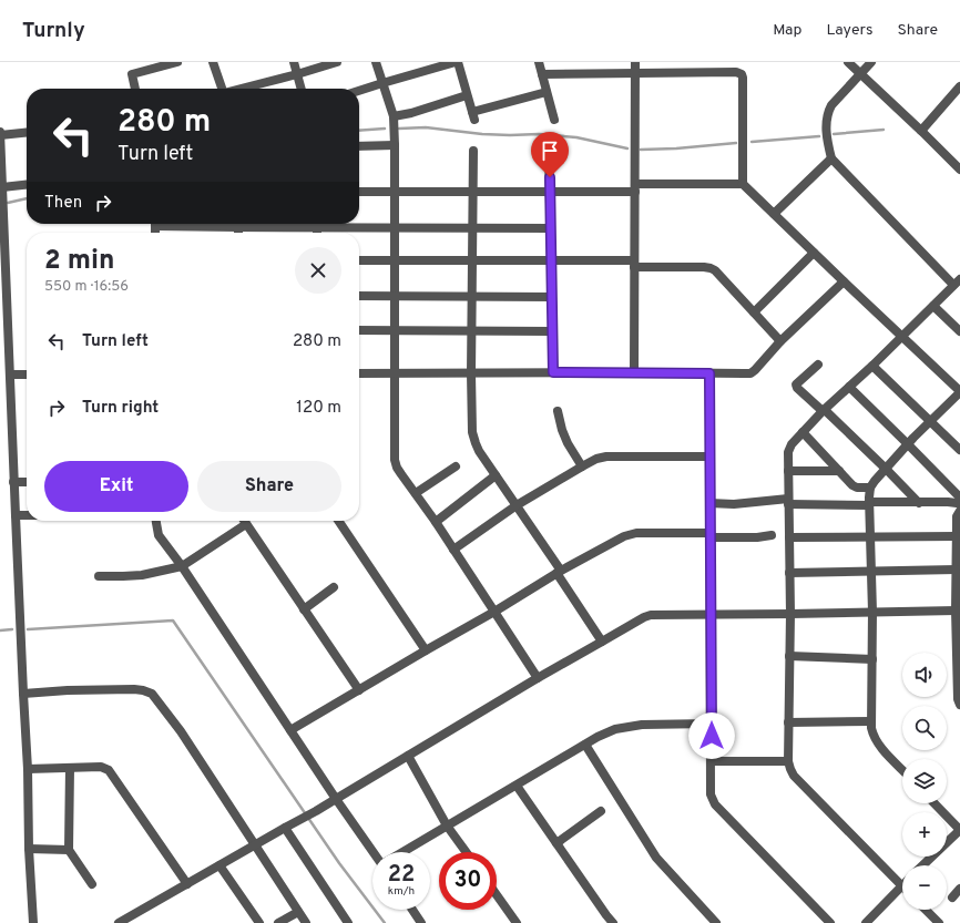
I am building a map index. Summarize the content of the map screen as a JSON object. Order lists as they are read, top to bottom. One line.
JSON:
{"page":{"header":"Turnly","nav":["Map","Layers","Share"],"turn":["280 m","Turn left"],"then":"Then","heading":["2 min","550 m · 16:56"],"list":[{"name":"Turn left","value":"280 m"},{"name":"Turn right","value":"120 m"}],"buttons":["Exit","Share"],"map_buttons":["+","−"],"speed":"22 km/h","limit":"30"}}
